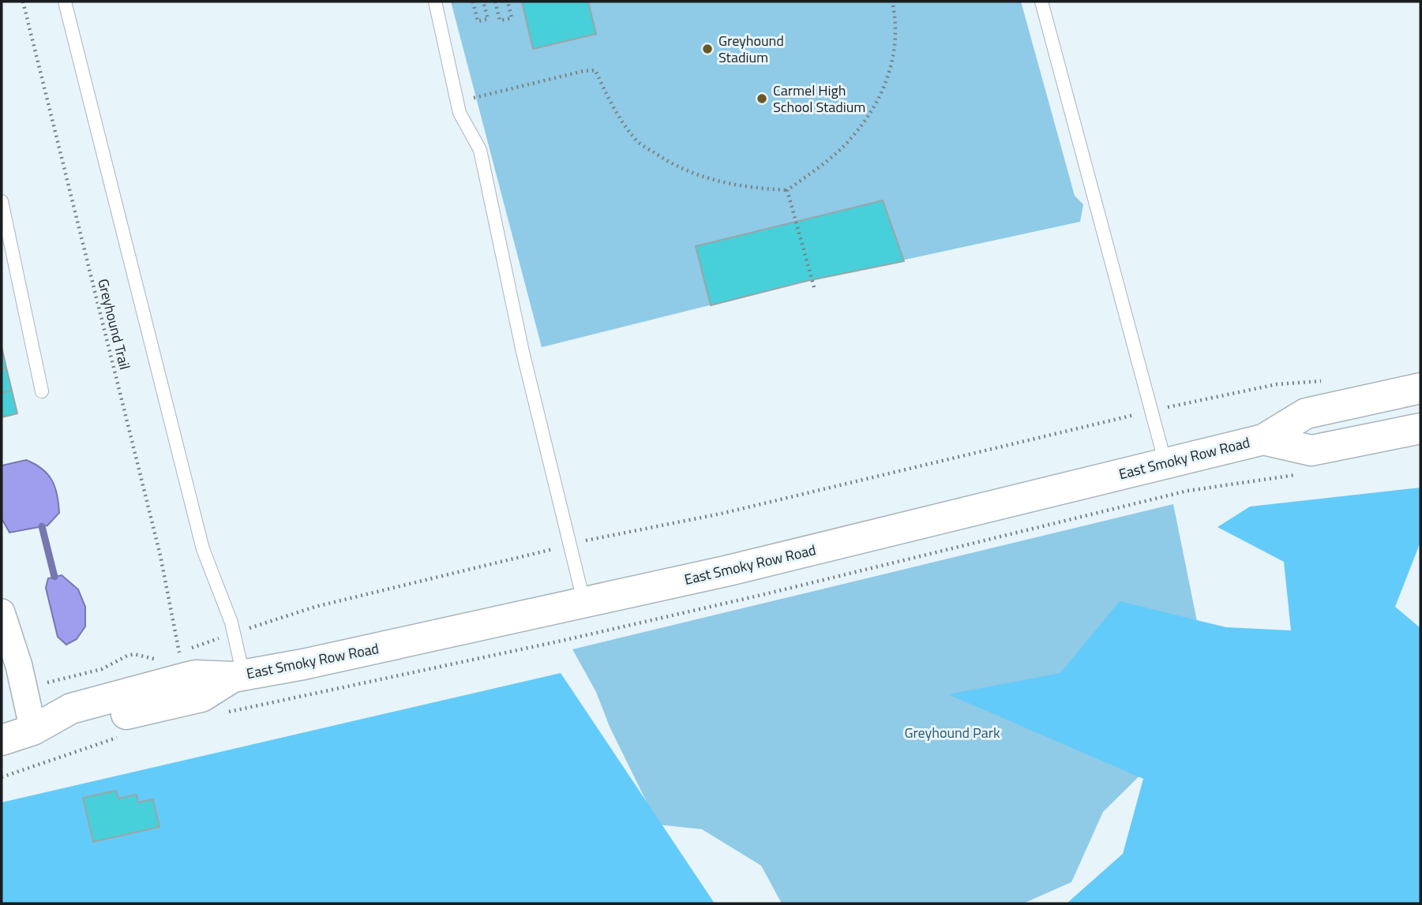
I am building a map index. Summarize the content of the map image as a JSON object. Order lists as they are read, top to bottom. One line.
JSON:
{"streets":{"street":["East Smoky Row Road"],"path":["Greyhound Trail"]},"parks":["Greyhound Park"],"places":["Greyhound Stadium","Carmel High School Stadium"]}
